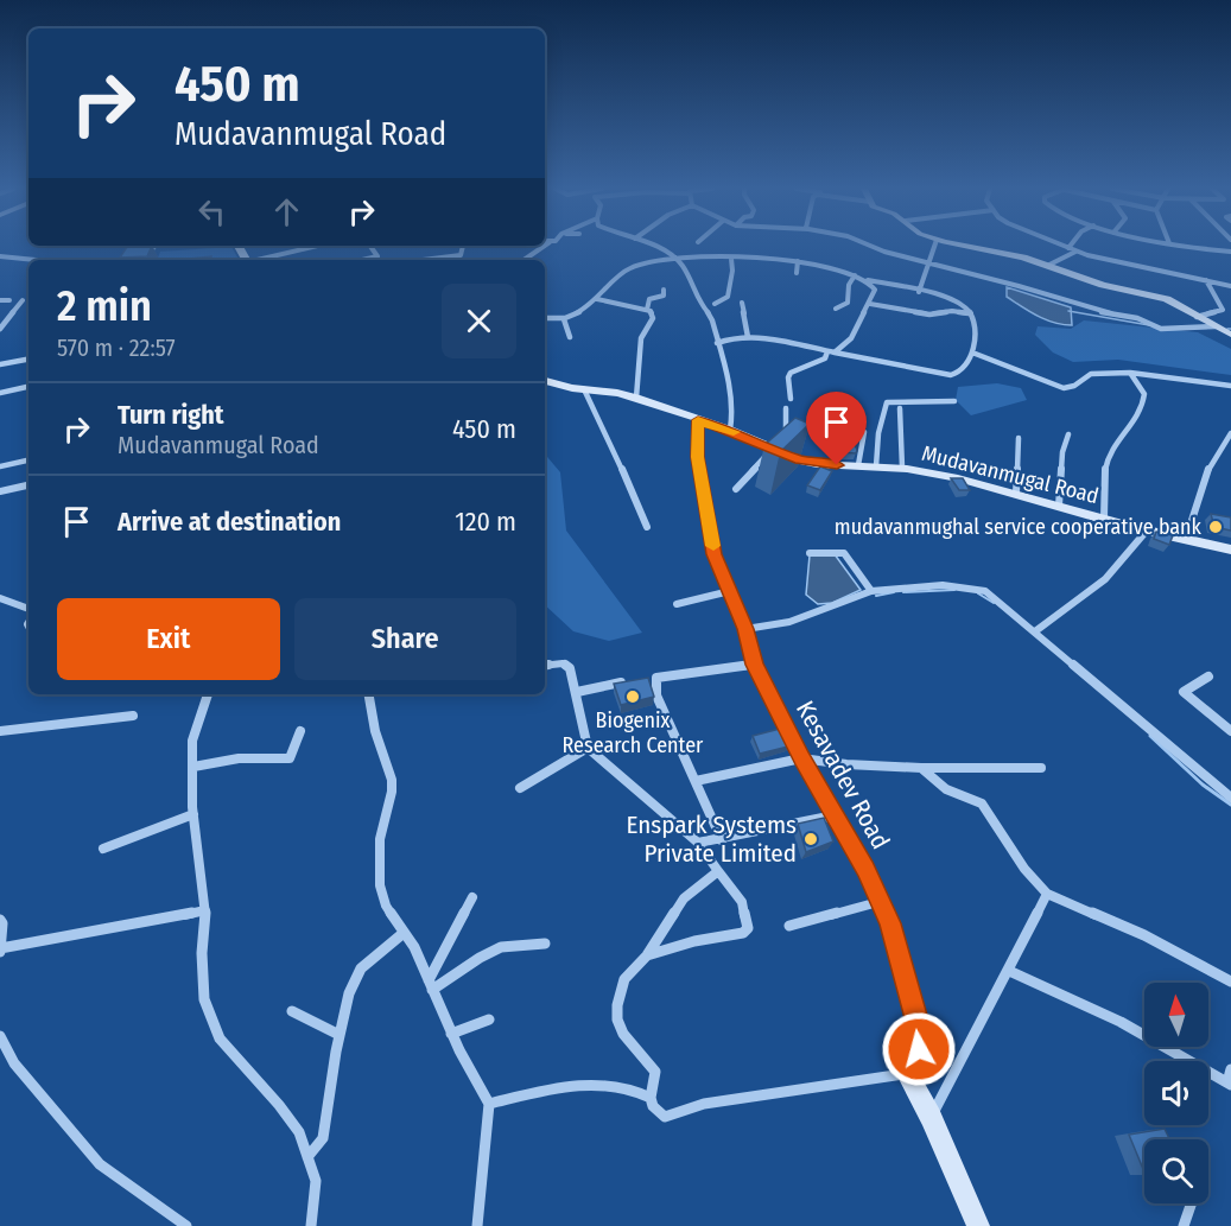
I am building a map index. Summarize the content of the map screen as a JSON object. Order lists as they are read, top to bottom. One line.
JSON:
{"streets":{"street":["Mudavanmugal Road","Kesavadev Road"]},"crossings":[["Mudavanmugal Road","Kesavadev Road"]],"places":["mudavanmughal service cooperative bank","Biogenix Research Center","Enspark Systems Private Limited"],"north":"top","page":{"turn":["450 m","Mudavanmugal Road"],"heading":["2 min","570 m · 22:57"],"list":[{"name":"Turn right","note":"Mudavanmugal Road","value":"450 m"},{"name":"Arrive at destination","value":"120 m"}],"buttons":["Exit","Share"]}}
